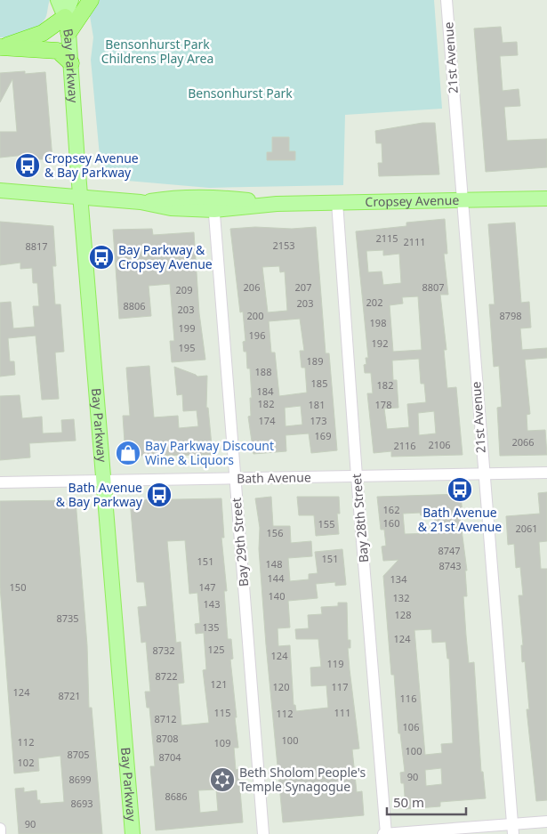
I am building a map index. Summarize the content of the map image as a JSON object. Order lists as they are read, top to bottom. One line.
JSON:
{"streets":{"main road":["Bay Parkway","Cropsey Avenue"],"street":["21st Avenue","Bath Avenue","Bay 28th Street","Bay 29th Street"]},"crossings":[["21st Avenue","Cropsey Avenue"],["21st Avenue","Bath Avenue"],["Bay Parkway","Cropsey Avenue"],["Bay Parkway","Bath Avenue"],["Cropsey Avenue","Bay 28th Street"],["Cropsey Avenue","Bay 29th Street"],["Bath Avenue","Bay 28th Street"],["Bath Avenue","Bay 29th Street"]],"parks":["Bensonhurst Park Childrens Play Area","Bensonhurst Park"],"places":{"bus stop":["Cropsey Avenue & Bay Parkway","Bay Parkway & Cropsey Avenue","Bath Avenue & 21st Avenue","Bath Avenue & Bay Parkway"],"shop":["Bay Parkway Discount Wine & Liquors"],"synagogue":["Beth Sholom People's Temple Synagogue"]},"house_numbers":["2115","2111","2153","8817","206","207","8807","209","202","203","8806","203","200","8798","198","199","196","192","195","189","188","185","182","184","182","181","178","174","173","169","2066","2106","2116","162","160","155","2061","156","8747","151","151","148","8743","144","134","150","147","140","132","143","128","8735","135","124","125","8732","124","119","8722","121","120","117","124","8721","116","115","111","112","8712","106","8708","100","112","109","100","8705","8704","102","90","8699","8686","8693","90"],"scale_bar":"50 m"}
